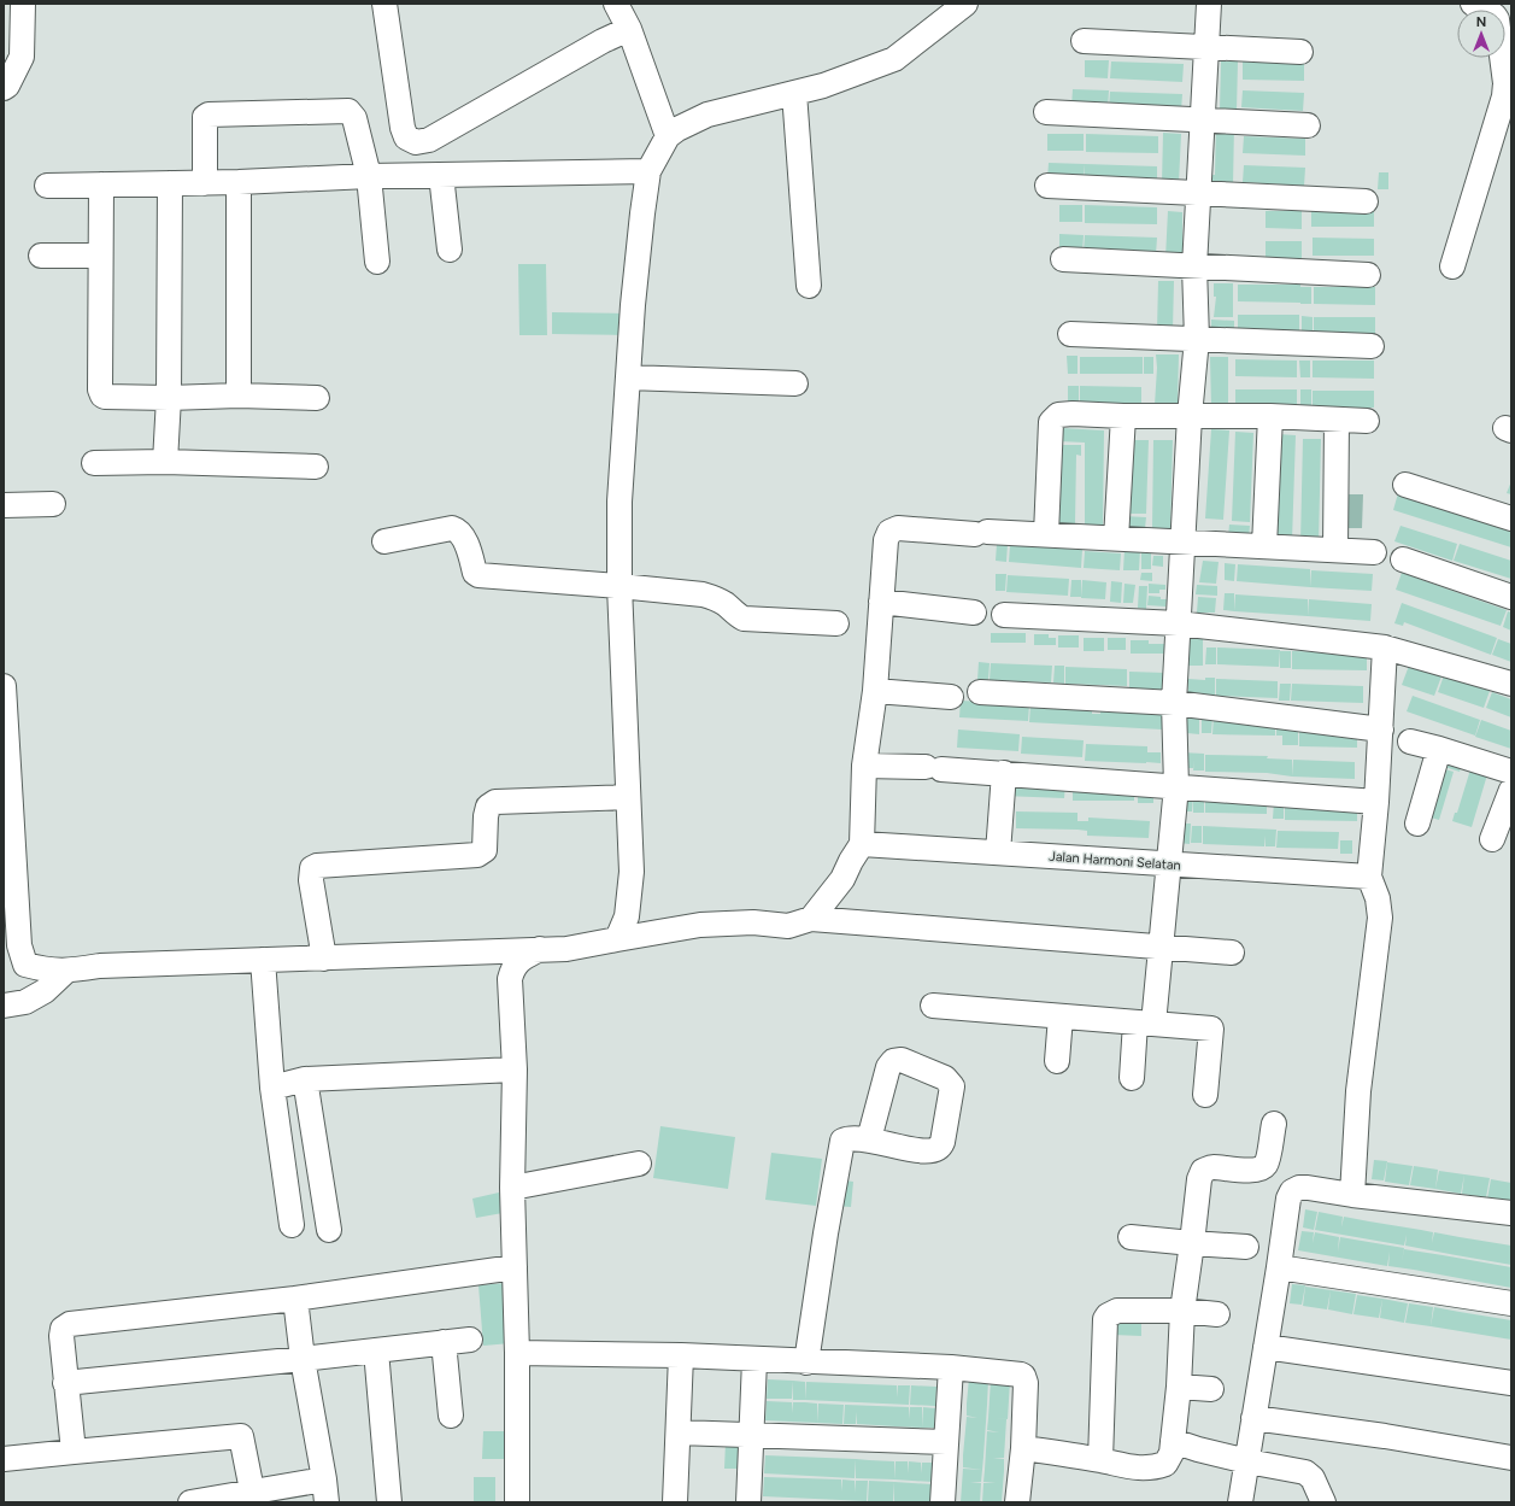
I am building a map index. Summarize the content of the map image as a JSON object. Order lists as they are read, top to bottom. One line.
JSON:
{"streets":{"street":["Jalan Harmoni Selatan"]},"north":"top"}
